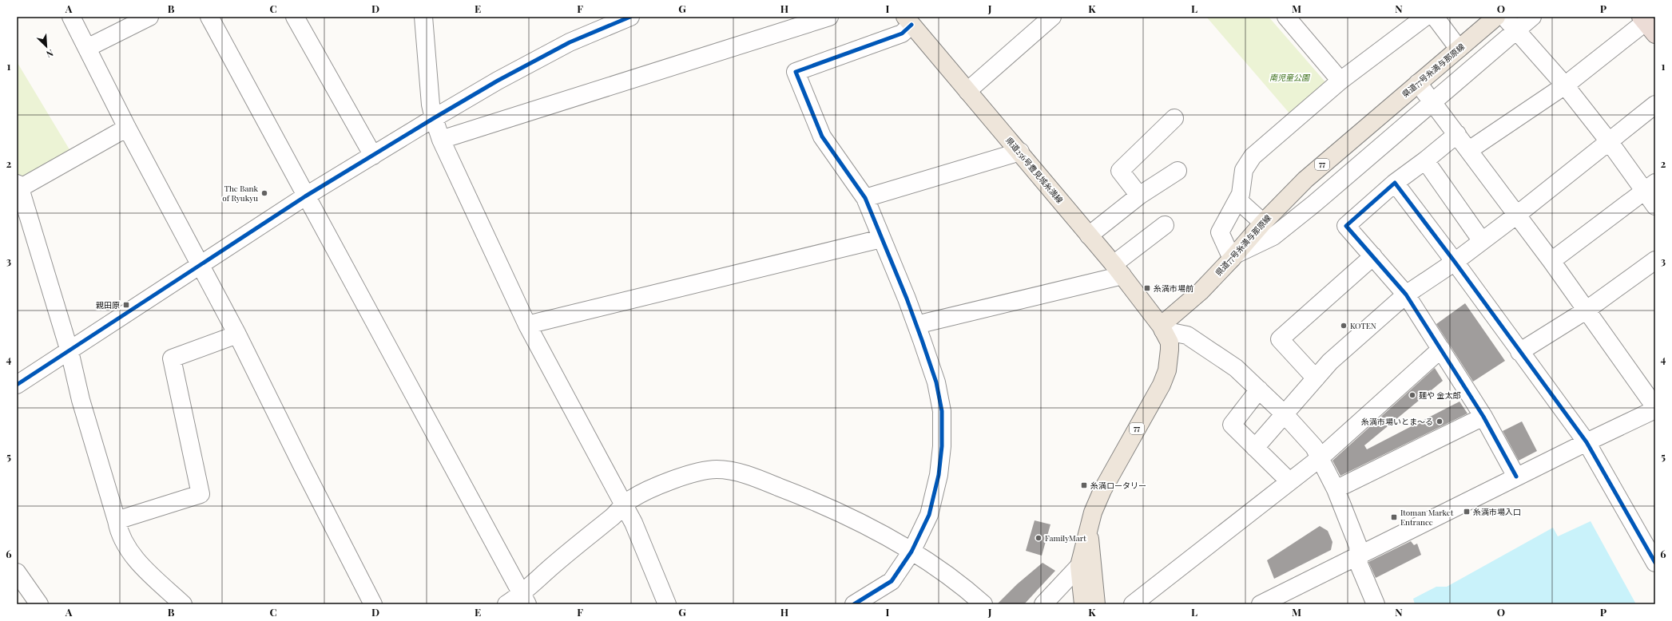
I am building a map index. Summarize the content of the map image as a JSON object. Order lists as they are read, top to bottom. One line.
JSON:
{"streets":{"main road":["県道77号糸満与那原線","77","県道256号豊見城糸満線"]},"crossings":[["県道77号糸満与那原線","77"],["県道77号糸満与那原線","県道256号豊見城糸満線"],["77","県道256号豊見城糸満線"]],"parks":["南児童公園"],"places":{"other":["The Bank of Ryukyu","KOTEN","麺や 金太郎","糸満市場いとま～る","FamilyMart"],"transit":["糸満市場前","親田原","糸満ロータリー","糸満市場入口","Itoman Market Entrance"]},"north":"bottom right","grid":{"columns":["A","B","C","D","E","F","G","H","I","J","K","L","M","N","O","P"],"rows":["1","2","3","4","5","6"]}}
